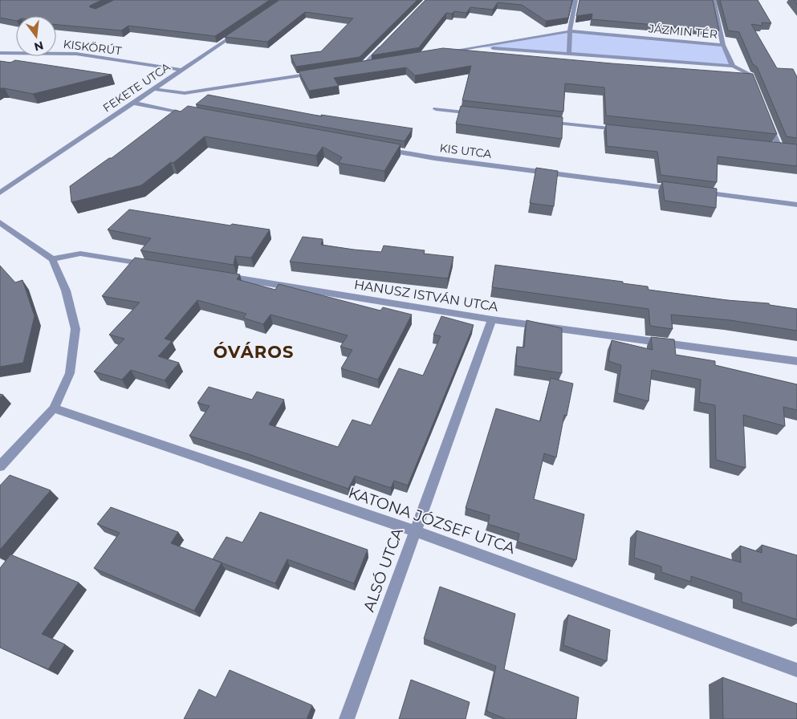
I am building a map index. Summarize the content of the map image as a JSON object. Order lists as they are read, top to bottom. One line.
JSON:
{"streets":{"street":["JÁZMIN TÉR","KISKÖRÚT","FEKETE UTCA","KIS UTCA","HANUSZ ISTVÁN UTCA","KATONA JÓZSEF UTCA","ALSÓ UTCA"]},"crossings":[["KISKÖRÚT","FEKETE UTCA"],["HANUSZ ISTVÁN UTCA","ALSÓ UTCA"],["KATONA JÓZSEF UTCA","ALSÓ UTCA"]],"districts":["ÓVÁROS"],"north":"bottom"}
